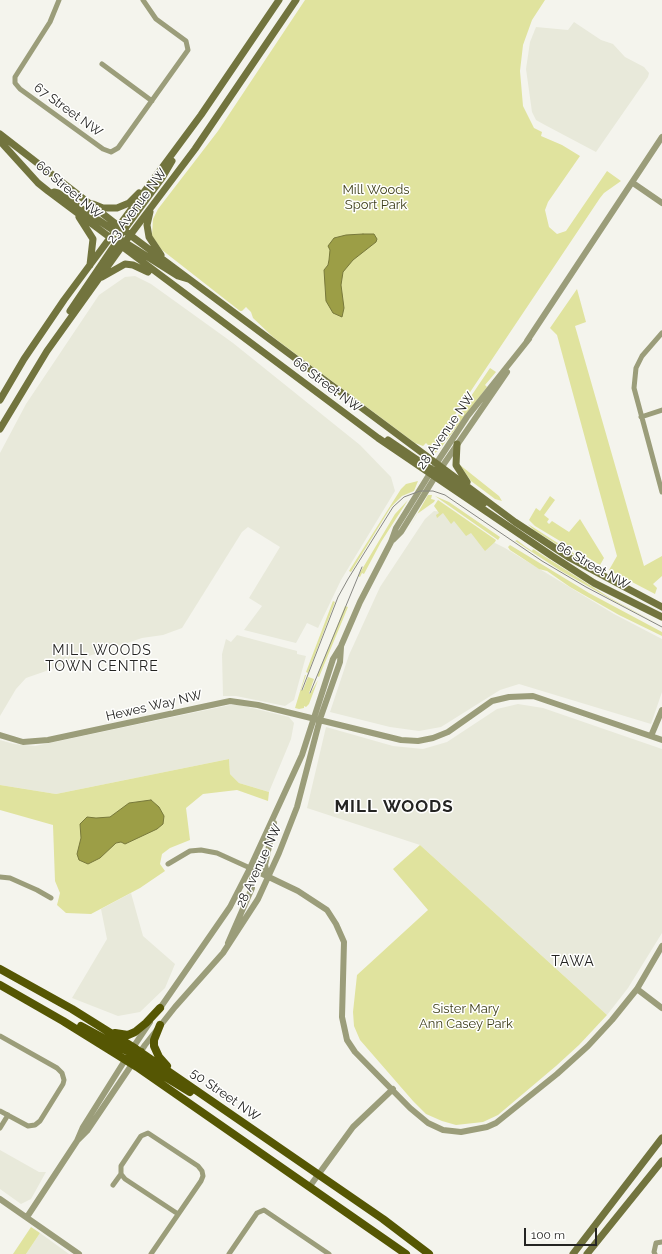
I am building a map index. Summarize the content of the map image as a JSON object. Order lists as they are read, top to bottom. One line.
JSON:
{"streets":{"main road":["66 Street NW","23 Avenue NW","50 Street NW"],"street":["67 Street NW","28 Avenue NW","Hewes Way NW"]},"crossings":[["66 Street NW","23 Avenue NW"],["66 Street NW","28 Avenue NW"],["28 Avenue NW","Hewes Way NW"],["28 Avenue NW","50 Street NW"]],"districts":["MILL WOODS TOWN CENTRE","MILL WOODS","TAWA"],"parks":["Mill Woods Sport Park","Sister Mary Ann Casey Park"],"scale_bar":"100 m"}
